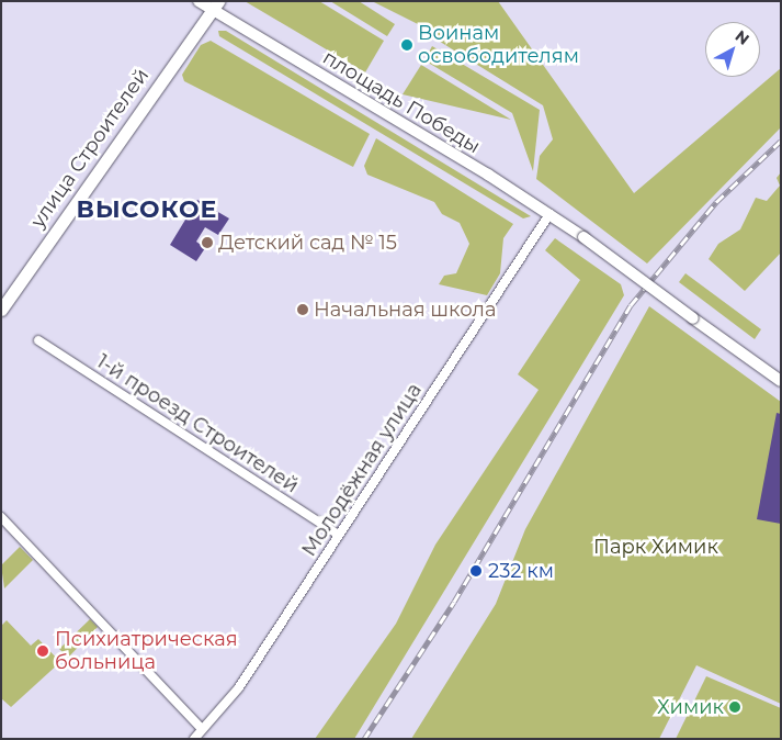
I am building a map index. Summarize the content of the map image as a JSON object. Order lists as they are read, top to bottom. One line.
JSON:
{"streets":{"main road":["улица Строителей"],"street":["площадь Победы","1-й проезд Строителей","Молодёжная улица"]},"crossings":[["площадь Победы","улица Строителей"],["площадь Победы","Молодёжная улица"],["1-й проезд Строителей","Молодёжная улица"]],"districts":["ВЫСОКОЕ"],"parks":["Парк Химик"],"places":["Воинам освободителям","Детский сад № 15","Начальная школа","232 км","Психиатрическая больница","Химик"],"north":"top right"}
